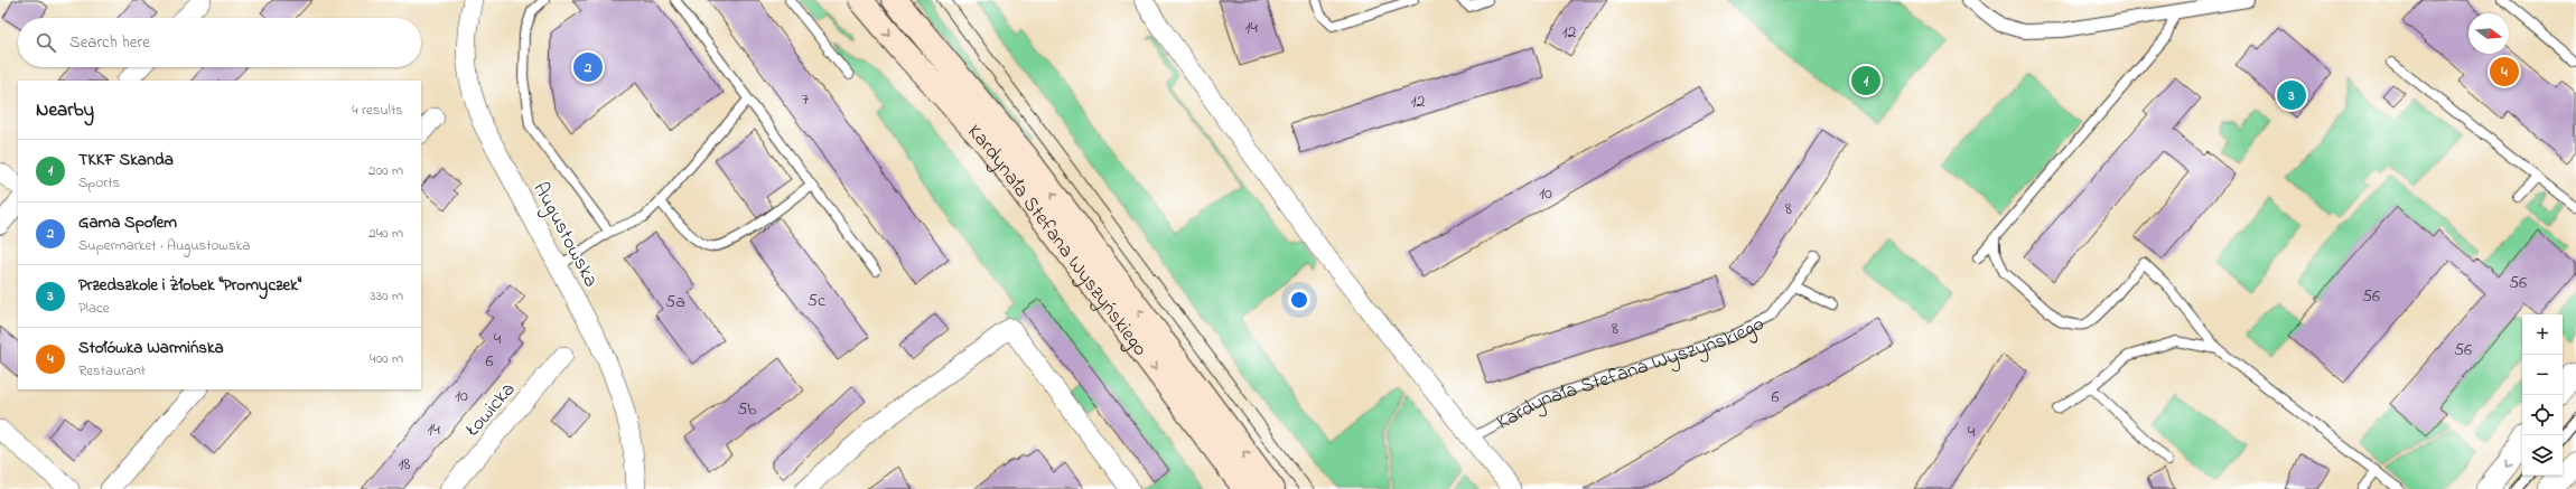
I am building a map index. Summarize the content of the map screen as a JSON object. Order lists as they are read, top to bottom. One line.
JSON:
{"streets":{"main road":["Kardynała Stefana Wyszyńskiego"],"street":["Augustowska","Łowicka"]},"house_numbers":["14","12","7","12","10","8","56","56","5c","5a","8","4","56","6","10","6","5b","14","4","18"],"north":"right","page":{"search":"Search here","pins":["2","4","1","3"],"heading":["Nearby","4 results"],"list":[{"mark":"1","name":"TKKF Skanda","note":"Sports","value":"200 m"},{"mark":"2","name":"Gama Społem","note":"Supermarket · Augustowska","value":"240 m"},{"mark":"3","name":"Przedszkole i Żłobek \"Promyczek\"","note":"Place","value":"330 m"},{"mark":"4","name":"Stołówka Warmińska","note":"Restaurant","value":"400 m"}],"map_buttons":["+","−"]}}
